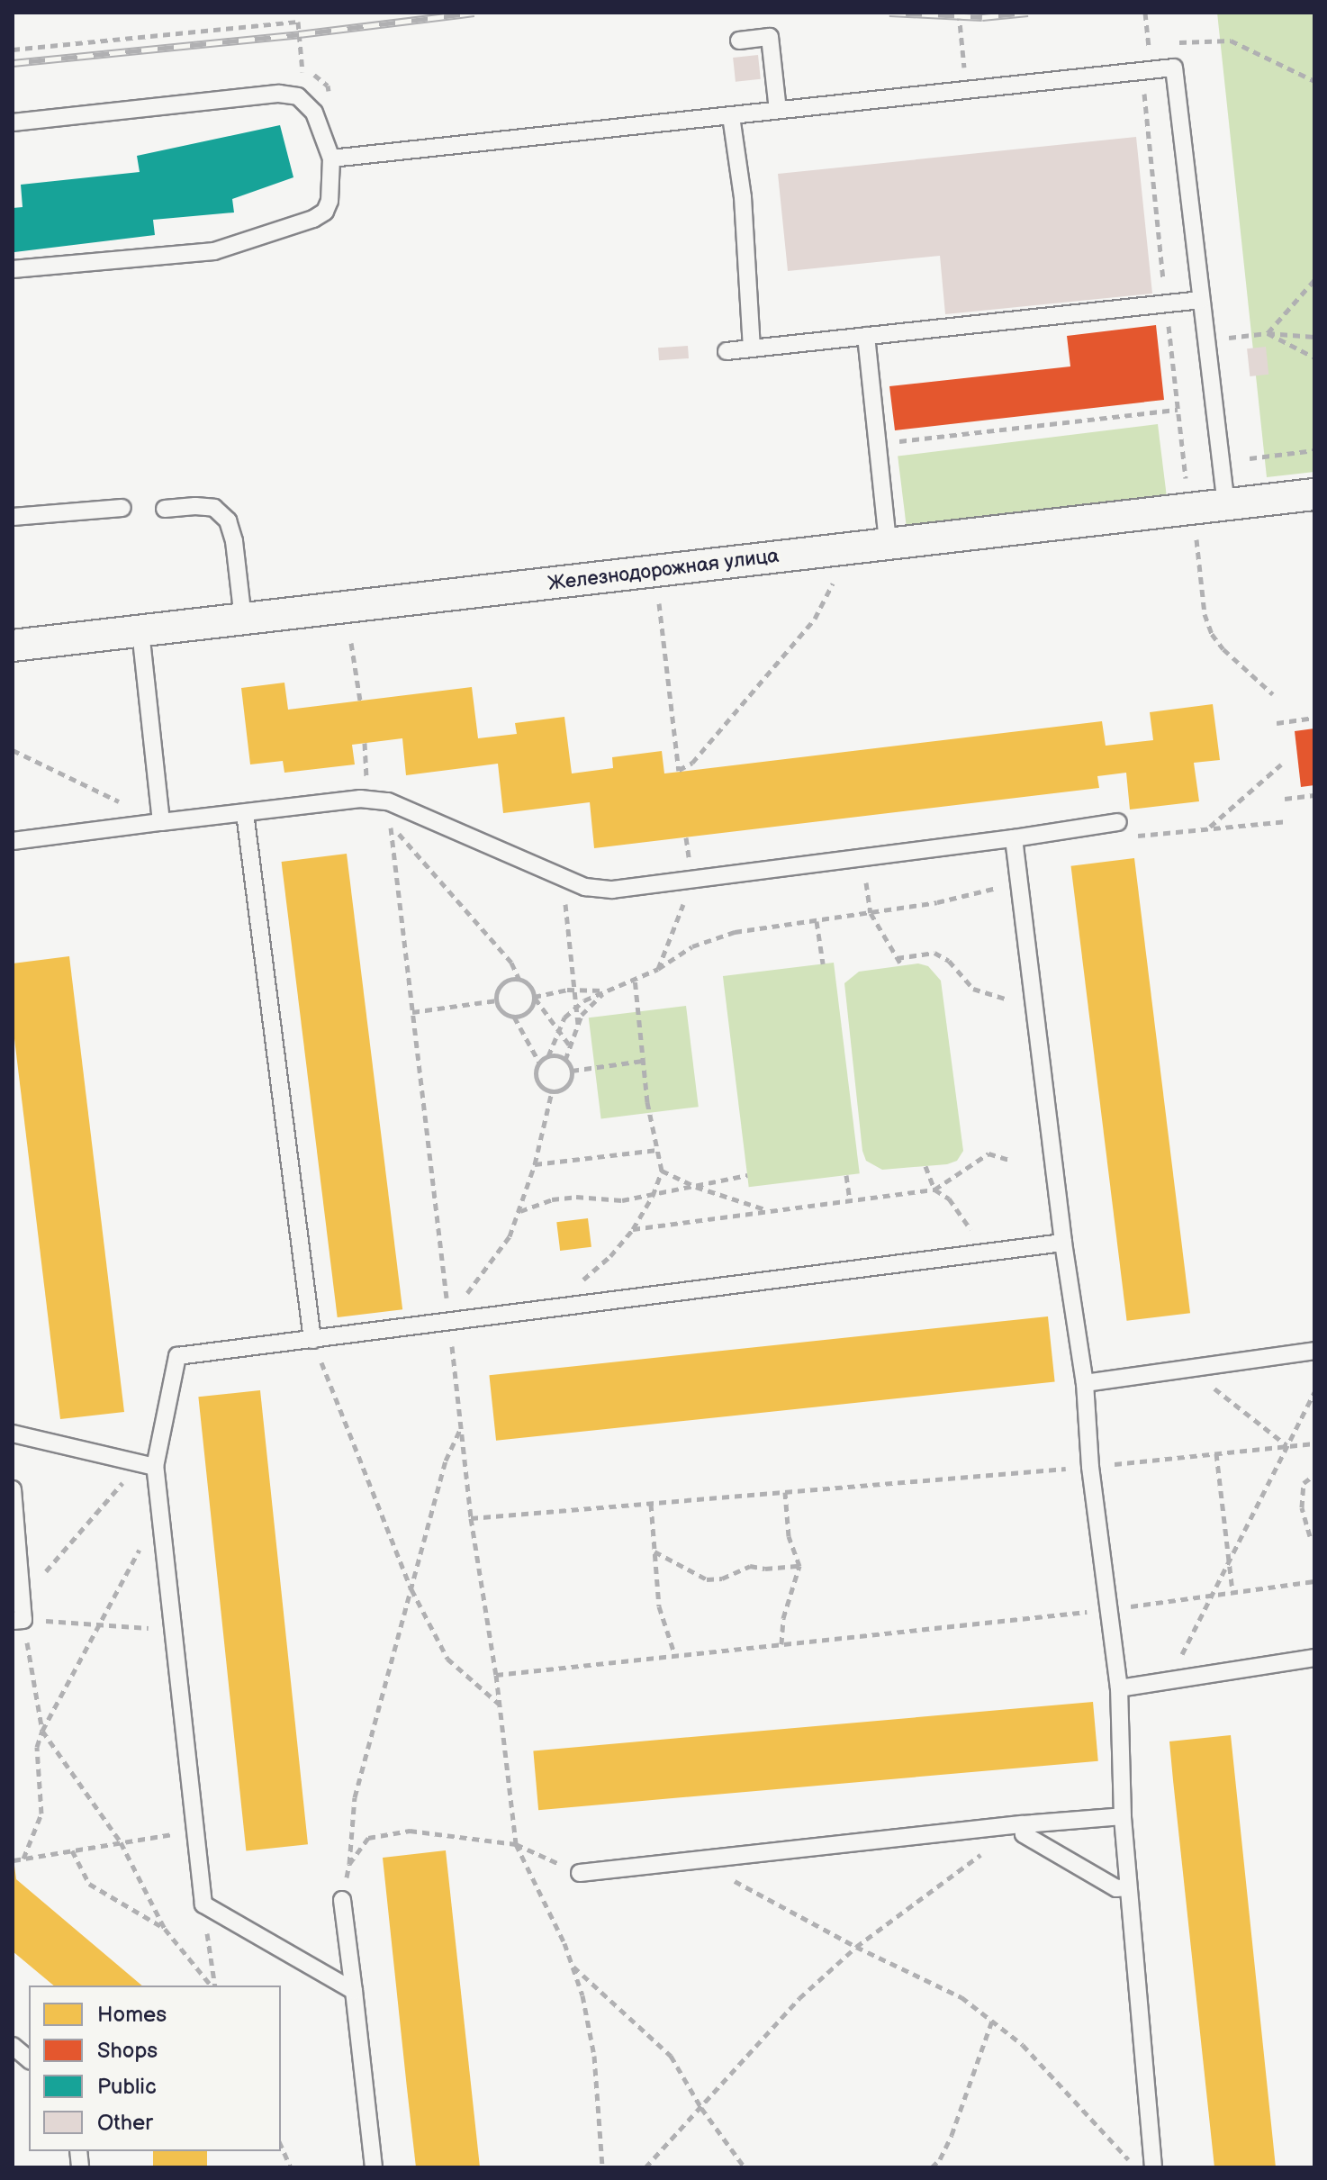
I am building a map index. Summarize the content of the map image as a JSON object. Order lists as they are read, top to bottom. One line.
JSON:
{"streets":{"street":["Железнодорожная улица"]},"legend":["Homes","Shops","Public","Other"]}
